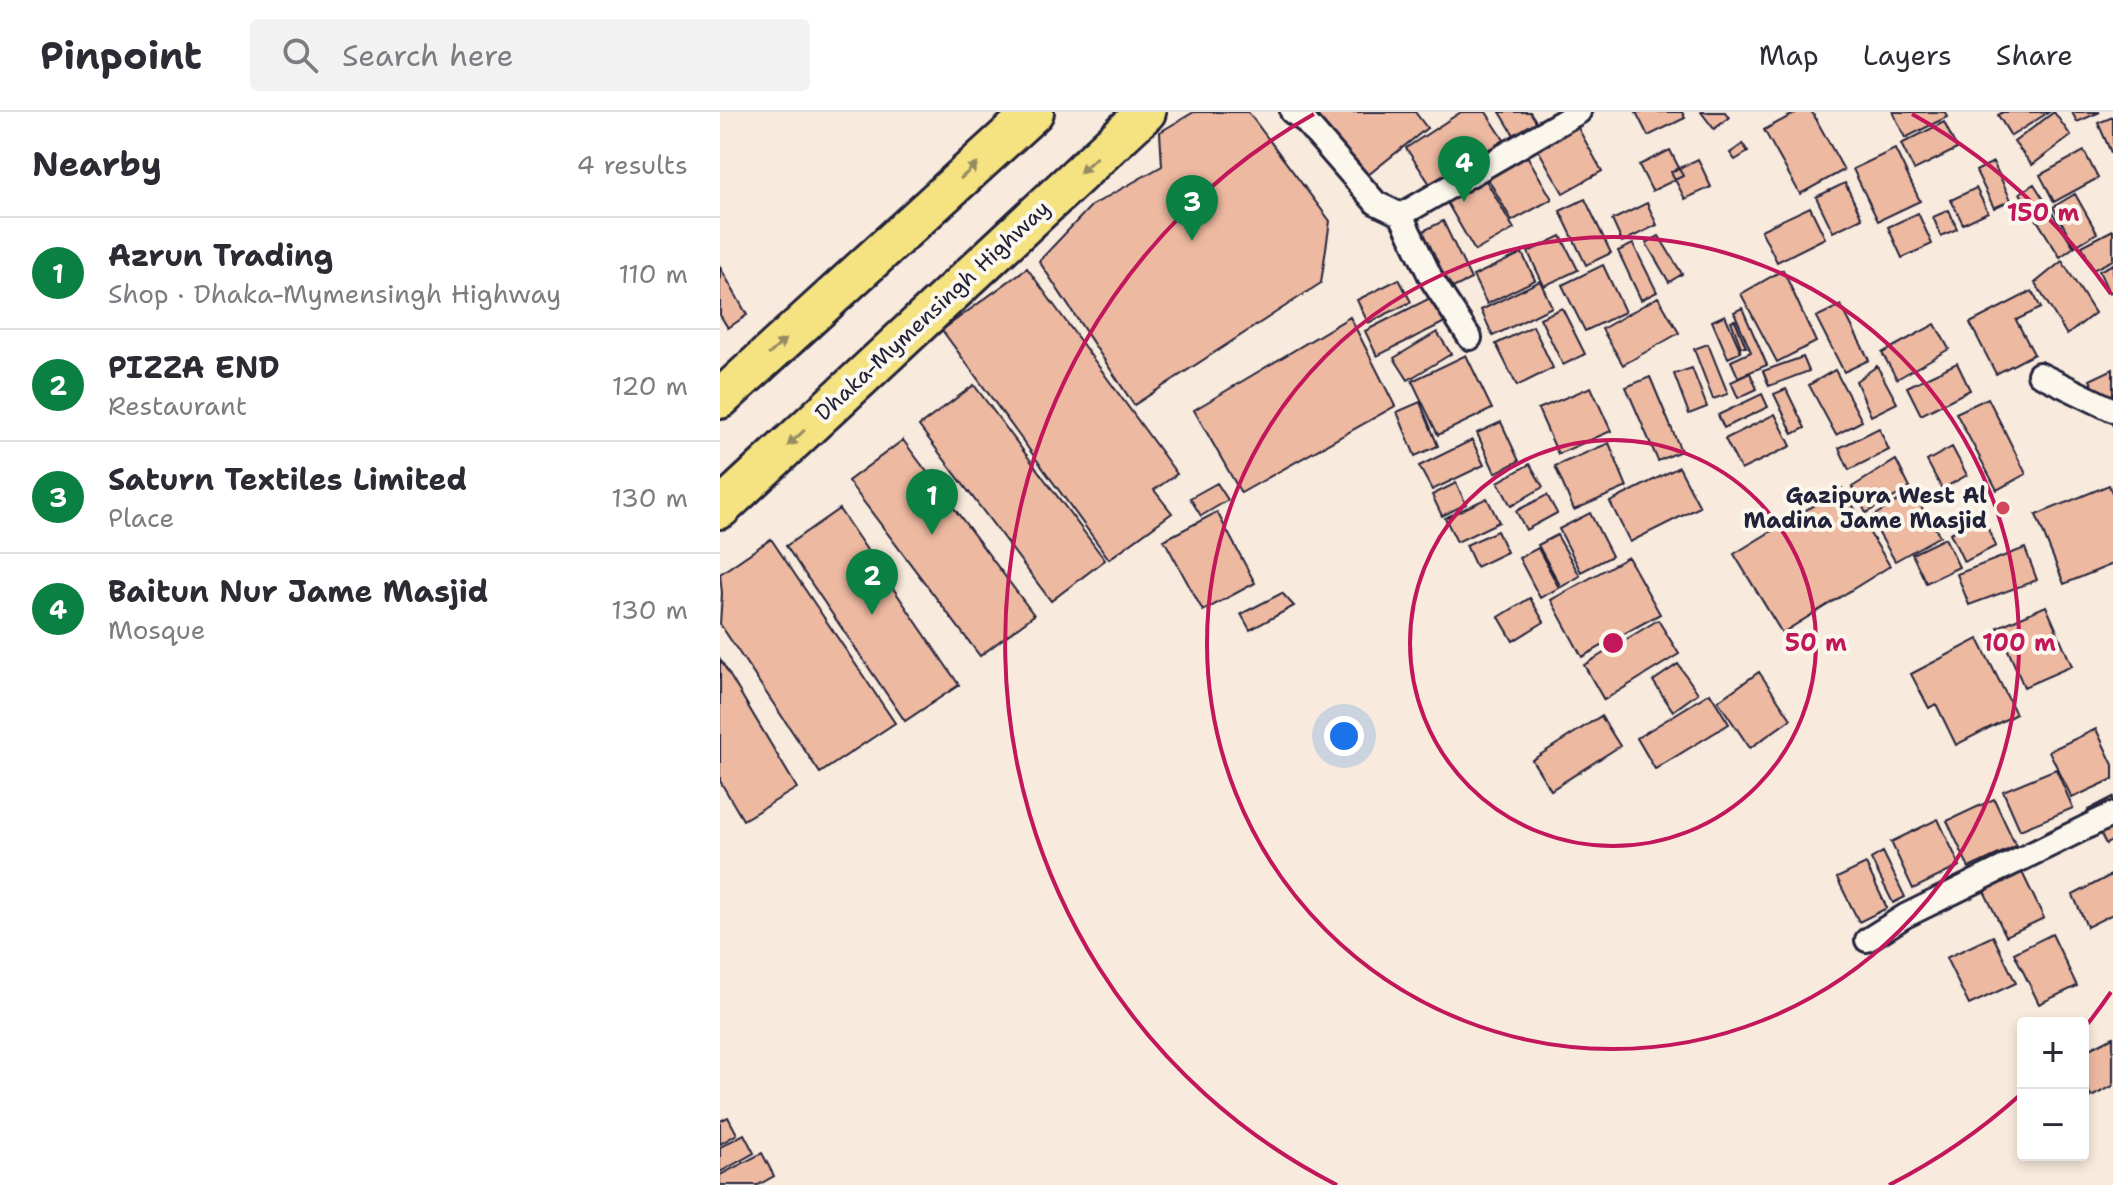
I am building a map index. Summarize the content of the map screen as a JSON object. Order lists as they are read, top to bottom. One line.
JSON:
{"streets":{"highway":["Dhaka-Mymensingh Highway"]},"places":["Gazipura West Al Madina Jame Masjid"],"page":{"header":"Pinpoint","search":"Search here","nav":["Map","Layers","Share"],"heading":["Nearby","4 results"],"pins":["4","3","1","2"],"list":[{"mark":"1","name":"Azrun Trading","note":"Shop · Dhaka-Mymensingh Highway","value":"110 m"},{"mark":"2","name":"PIZZA END","note":"Restaurant","value":"120 m"},{"mark":"3","name":"Saturn Textiles Limited","note":"Place","value":"130 m"},{"mark":"4","name":"Baitun Nur Jame Masjid","note":"Mosque","value":"130 m"}],"map_buttons":["+","−"]},"rings":["150 m","50 m","100 m"]}
